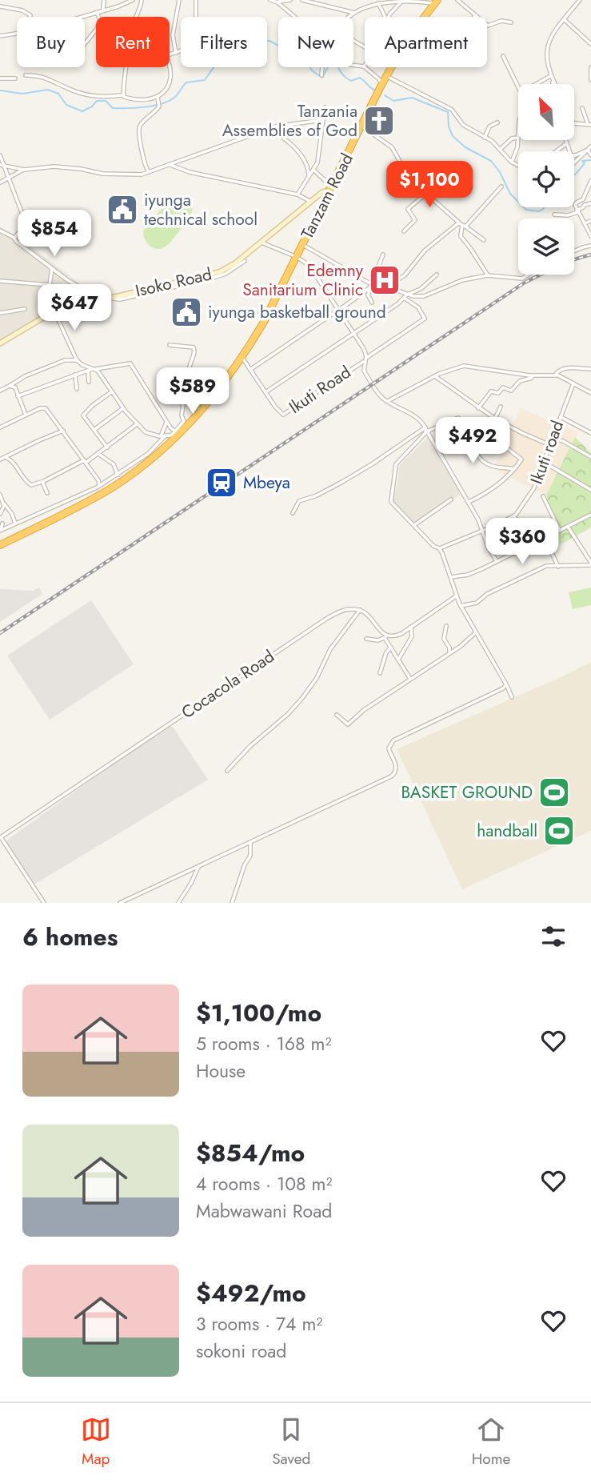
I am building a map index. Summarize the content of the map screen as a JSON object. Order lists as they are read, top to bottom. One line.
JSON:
{"streets":{"highway":["Tanzam Road"],"street":["Isoko Road","Ikuti Road","Ikuti road","Cocacola Road"]},"crossings":[["Tanzam Road","Isoko Road"],["Tanzam Road","Ikuti Road"]],"places":{"church":["Tanzania Assemblies of God"],"public building":["iyunga technical school","iyunga basketball ground"],"hospital":["Edemny Sanitarium Clinic"],"station":["Mbeya"],"sports":["BASKET GROUND","handball"]},"north":"top left","page":{"chip":["Buy","Rent","Filters","New","Apartment"],"price":["$1,100","$854","$647","$589","$492","$360"],"heading":"6 homes","list":[{"name":"$1,100/mo","note":"5 rooms · 168 m² · House"},{"name":"$854/mo","note":"4 rooms · 108 m² · Mabwawani Road"},{"name":"$492/mo","note":"3 rooms · 74 m² · sokoni road"}],"tabs":["Map","Saved","Home"]}}
